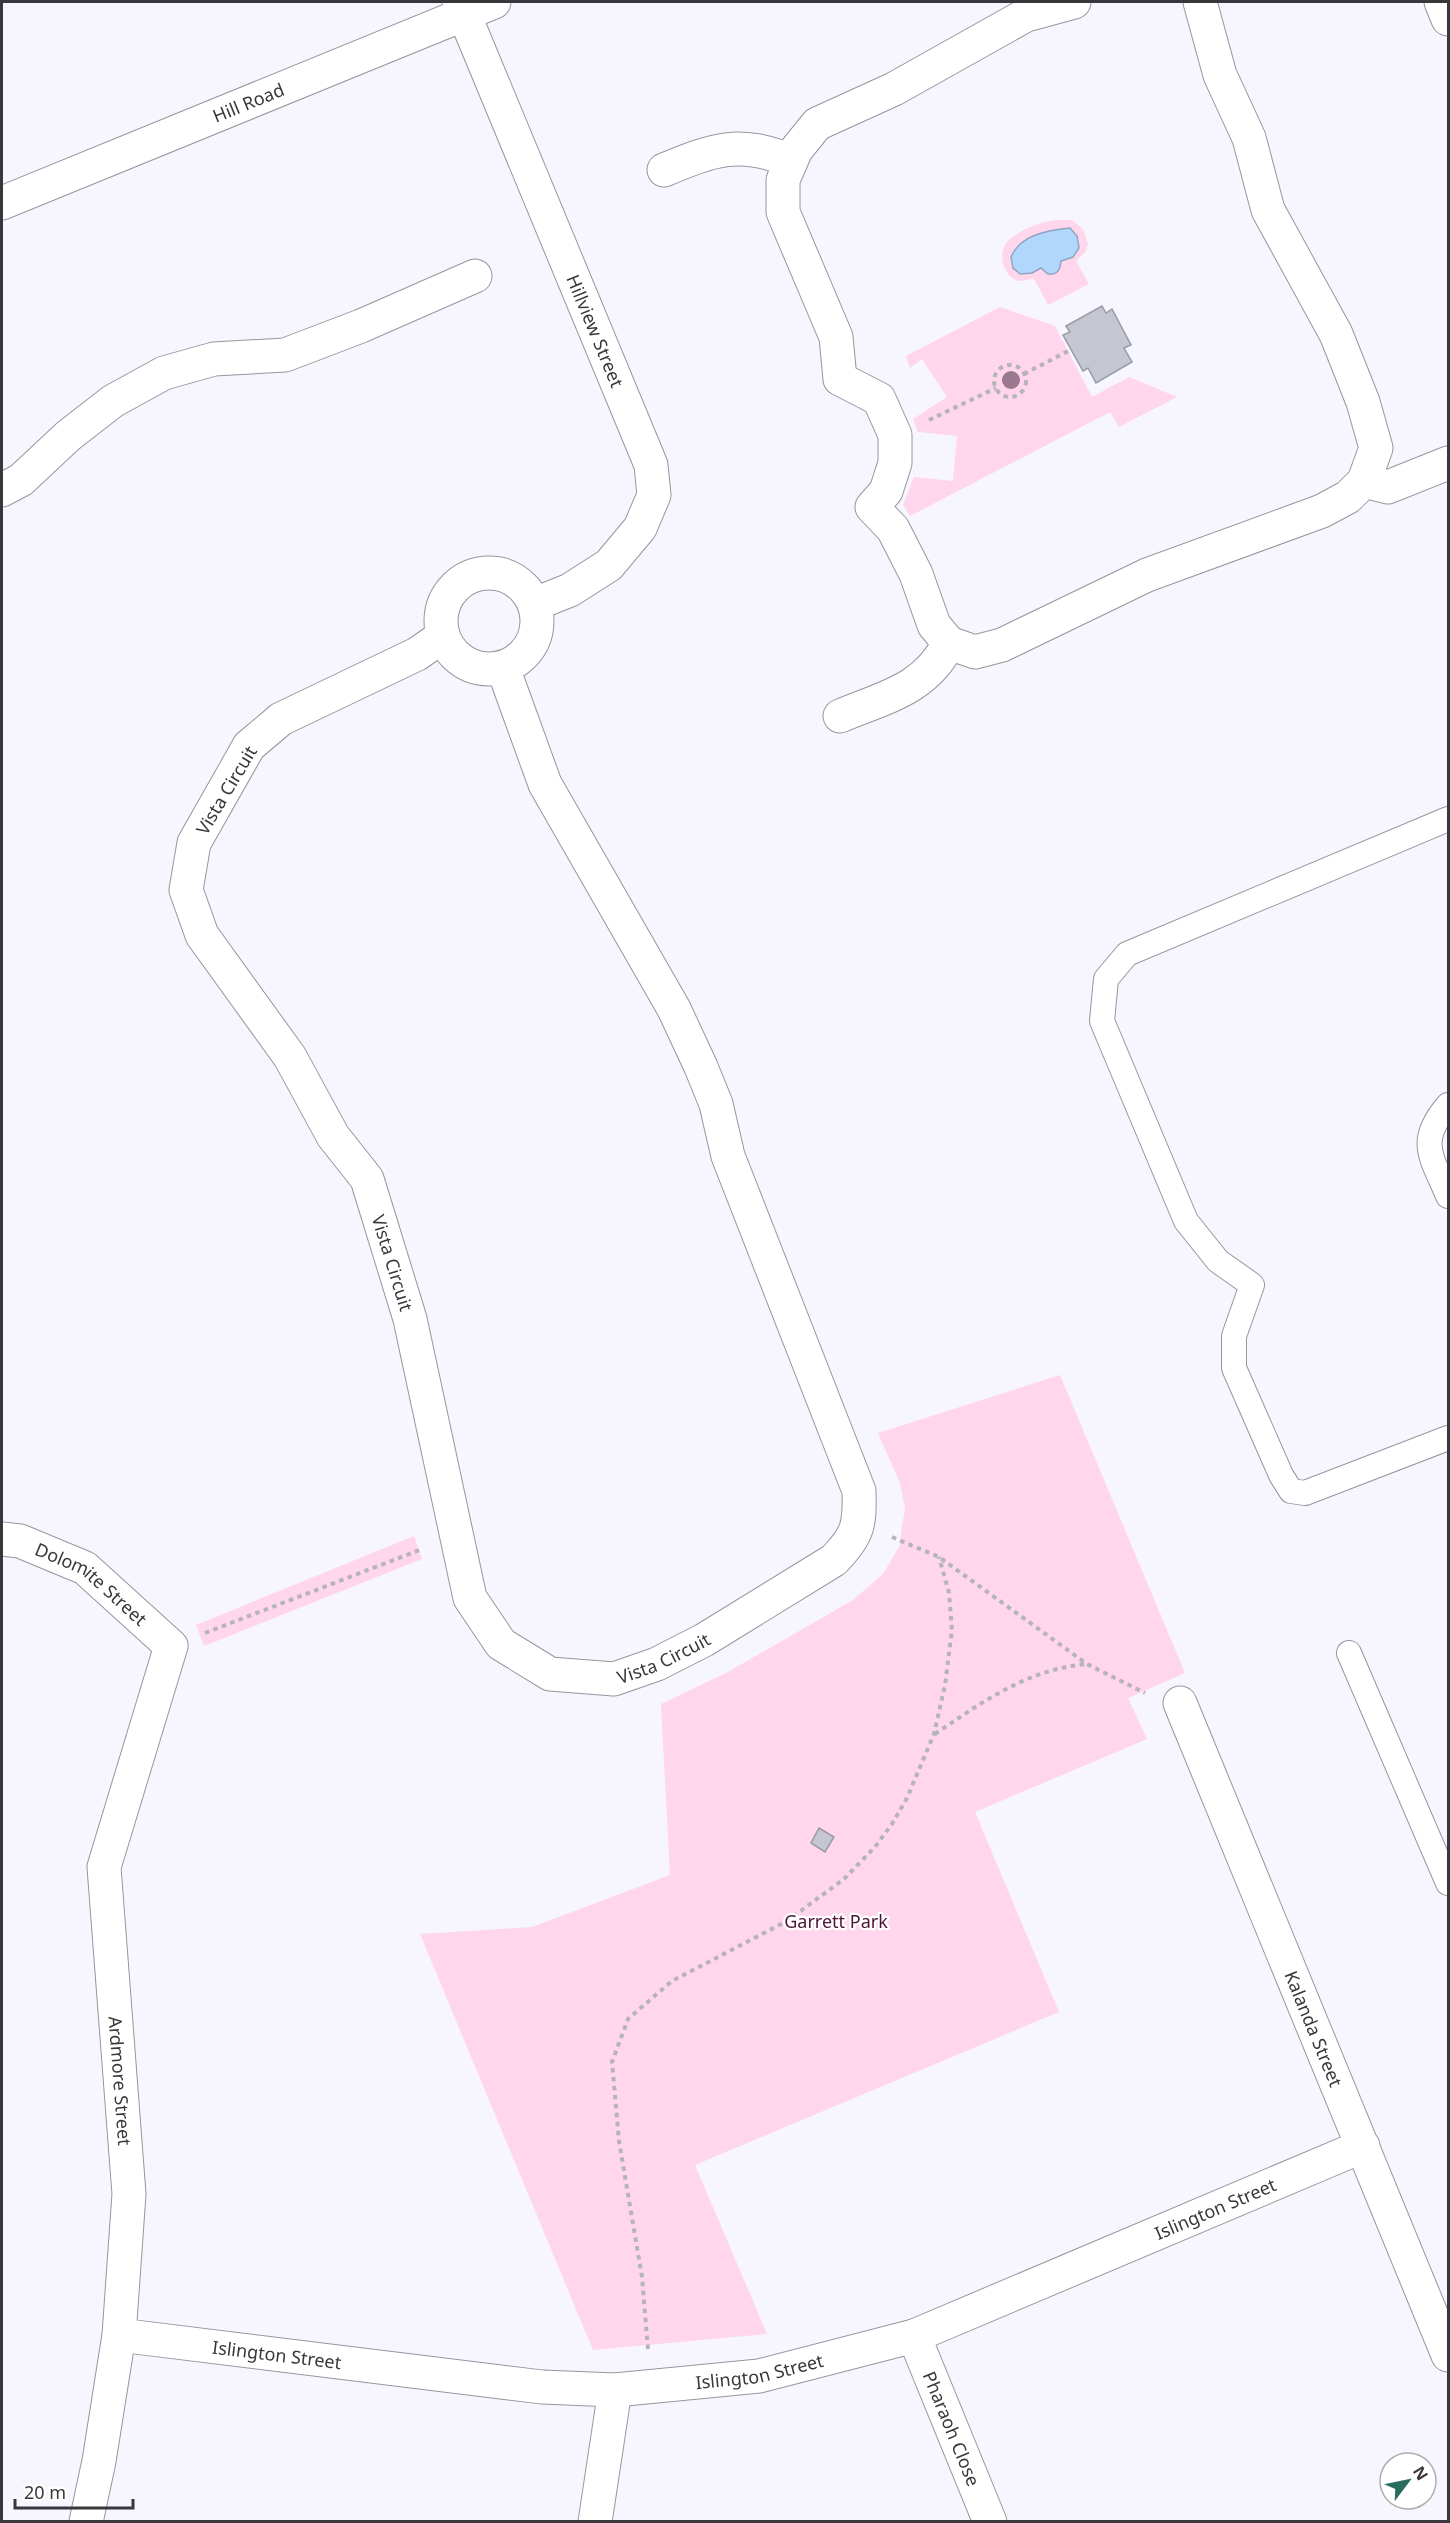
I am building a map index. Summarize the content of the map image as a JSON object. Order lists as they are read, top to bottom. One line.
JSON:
{"streets":{"street":["Hill Road","Hillview Street","Vista Circuit","Dolomite Street","Kalanda Street","Ardmore Street","Islington Street","Pharaoh Close"]},"crossings":[["Hill Road","Hillview Street"],["Hillview Street","Vista Circuit"],["Dolomite Street","Ardmore Street"],["Kalanda Street","Islington Street"],["Ardmore Street","Islington Street"],["Islington Street","Pharaoh Close"]],"parks":["Garrett Park"],"scale_bar":"20 m","north":"top right"}
